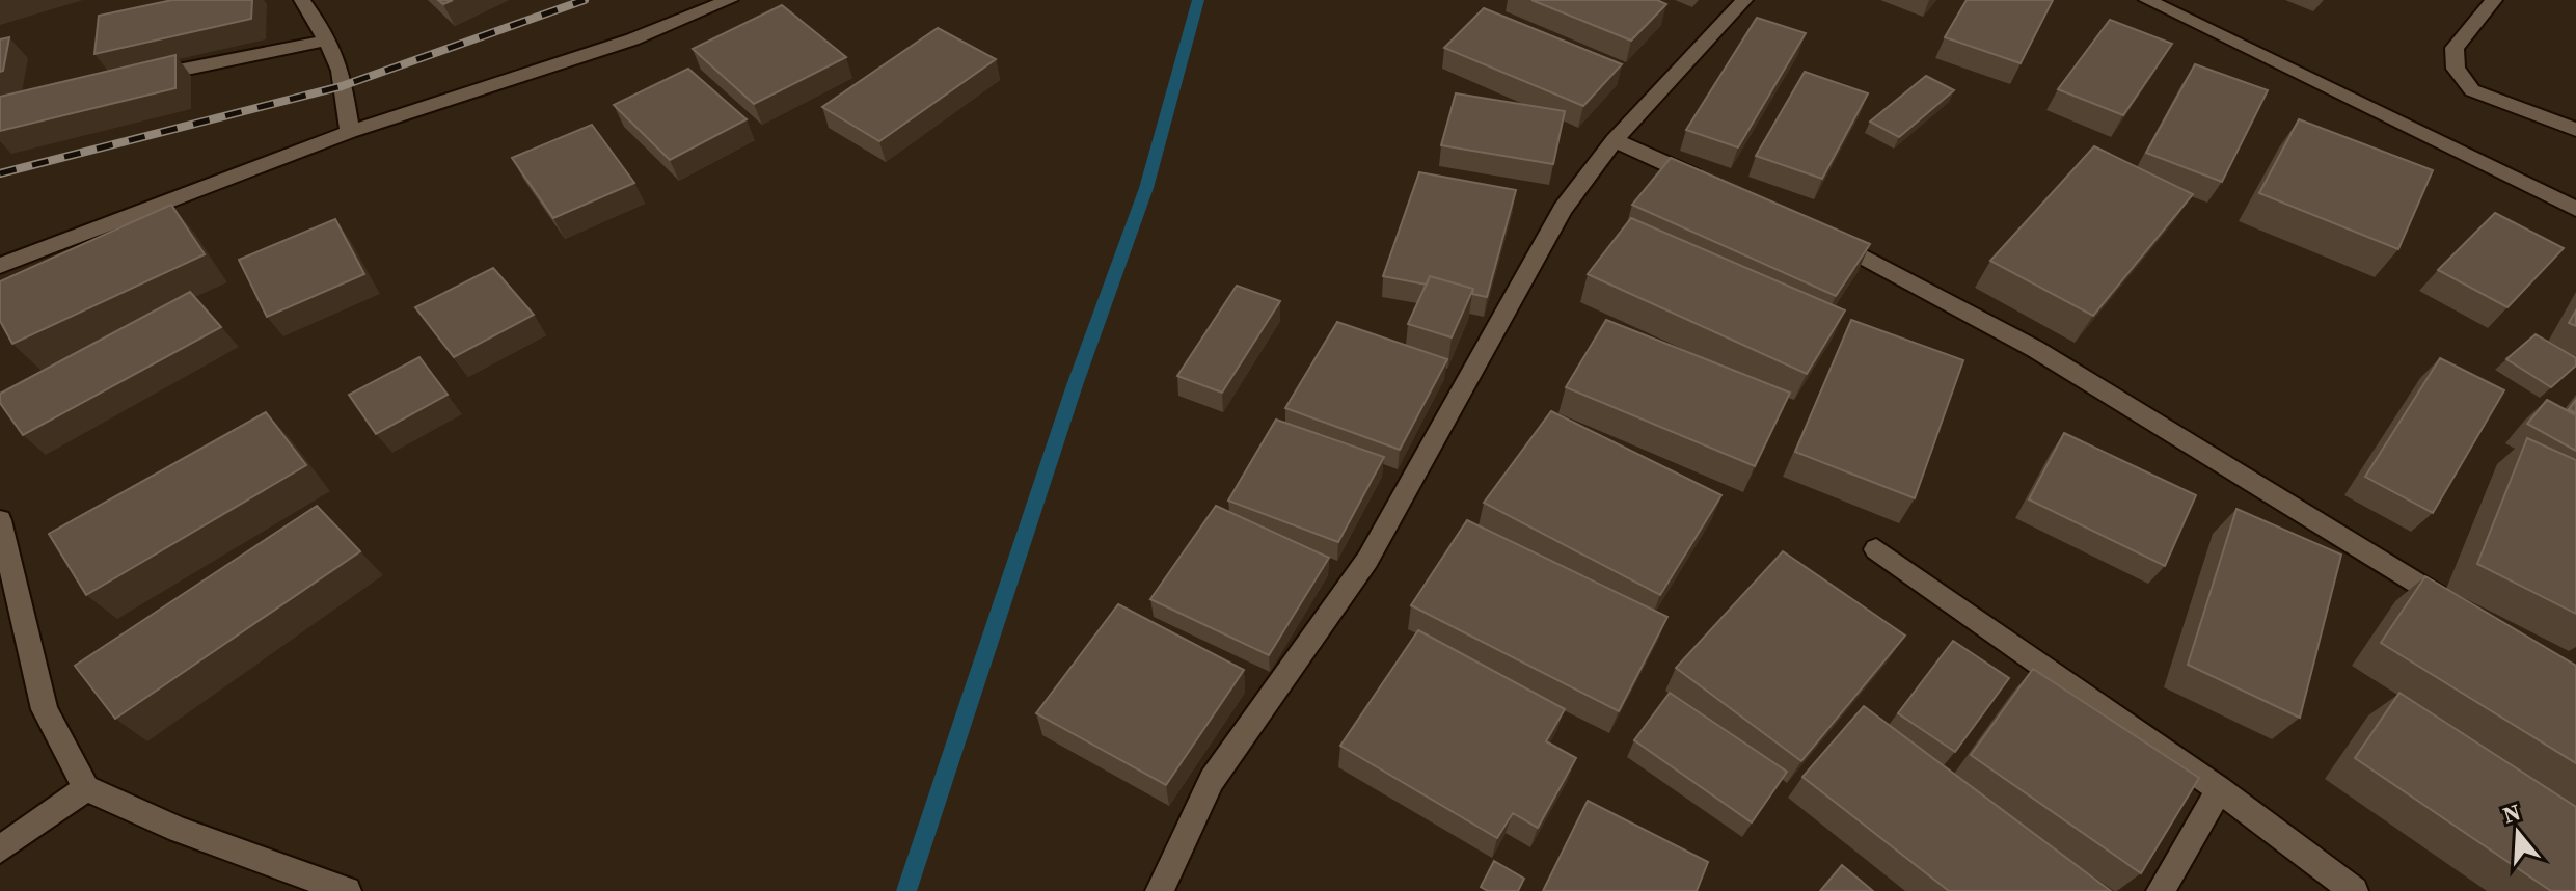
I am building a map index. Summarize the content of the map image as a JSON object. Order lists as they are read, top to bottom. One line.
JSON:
{"north":"top"}
